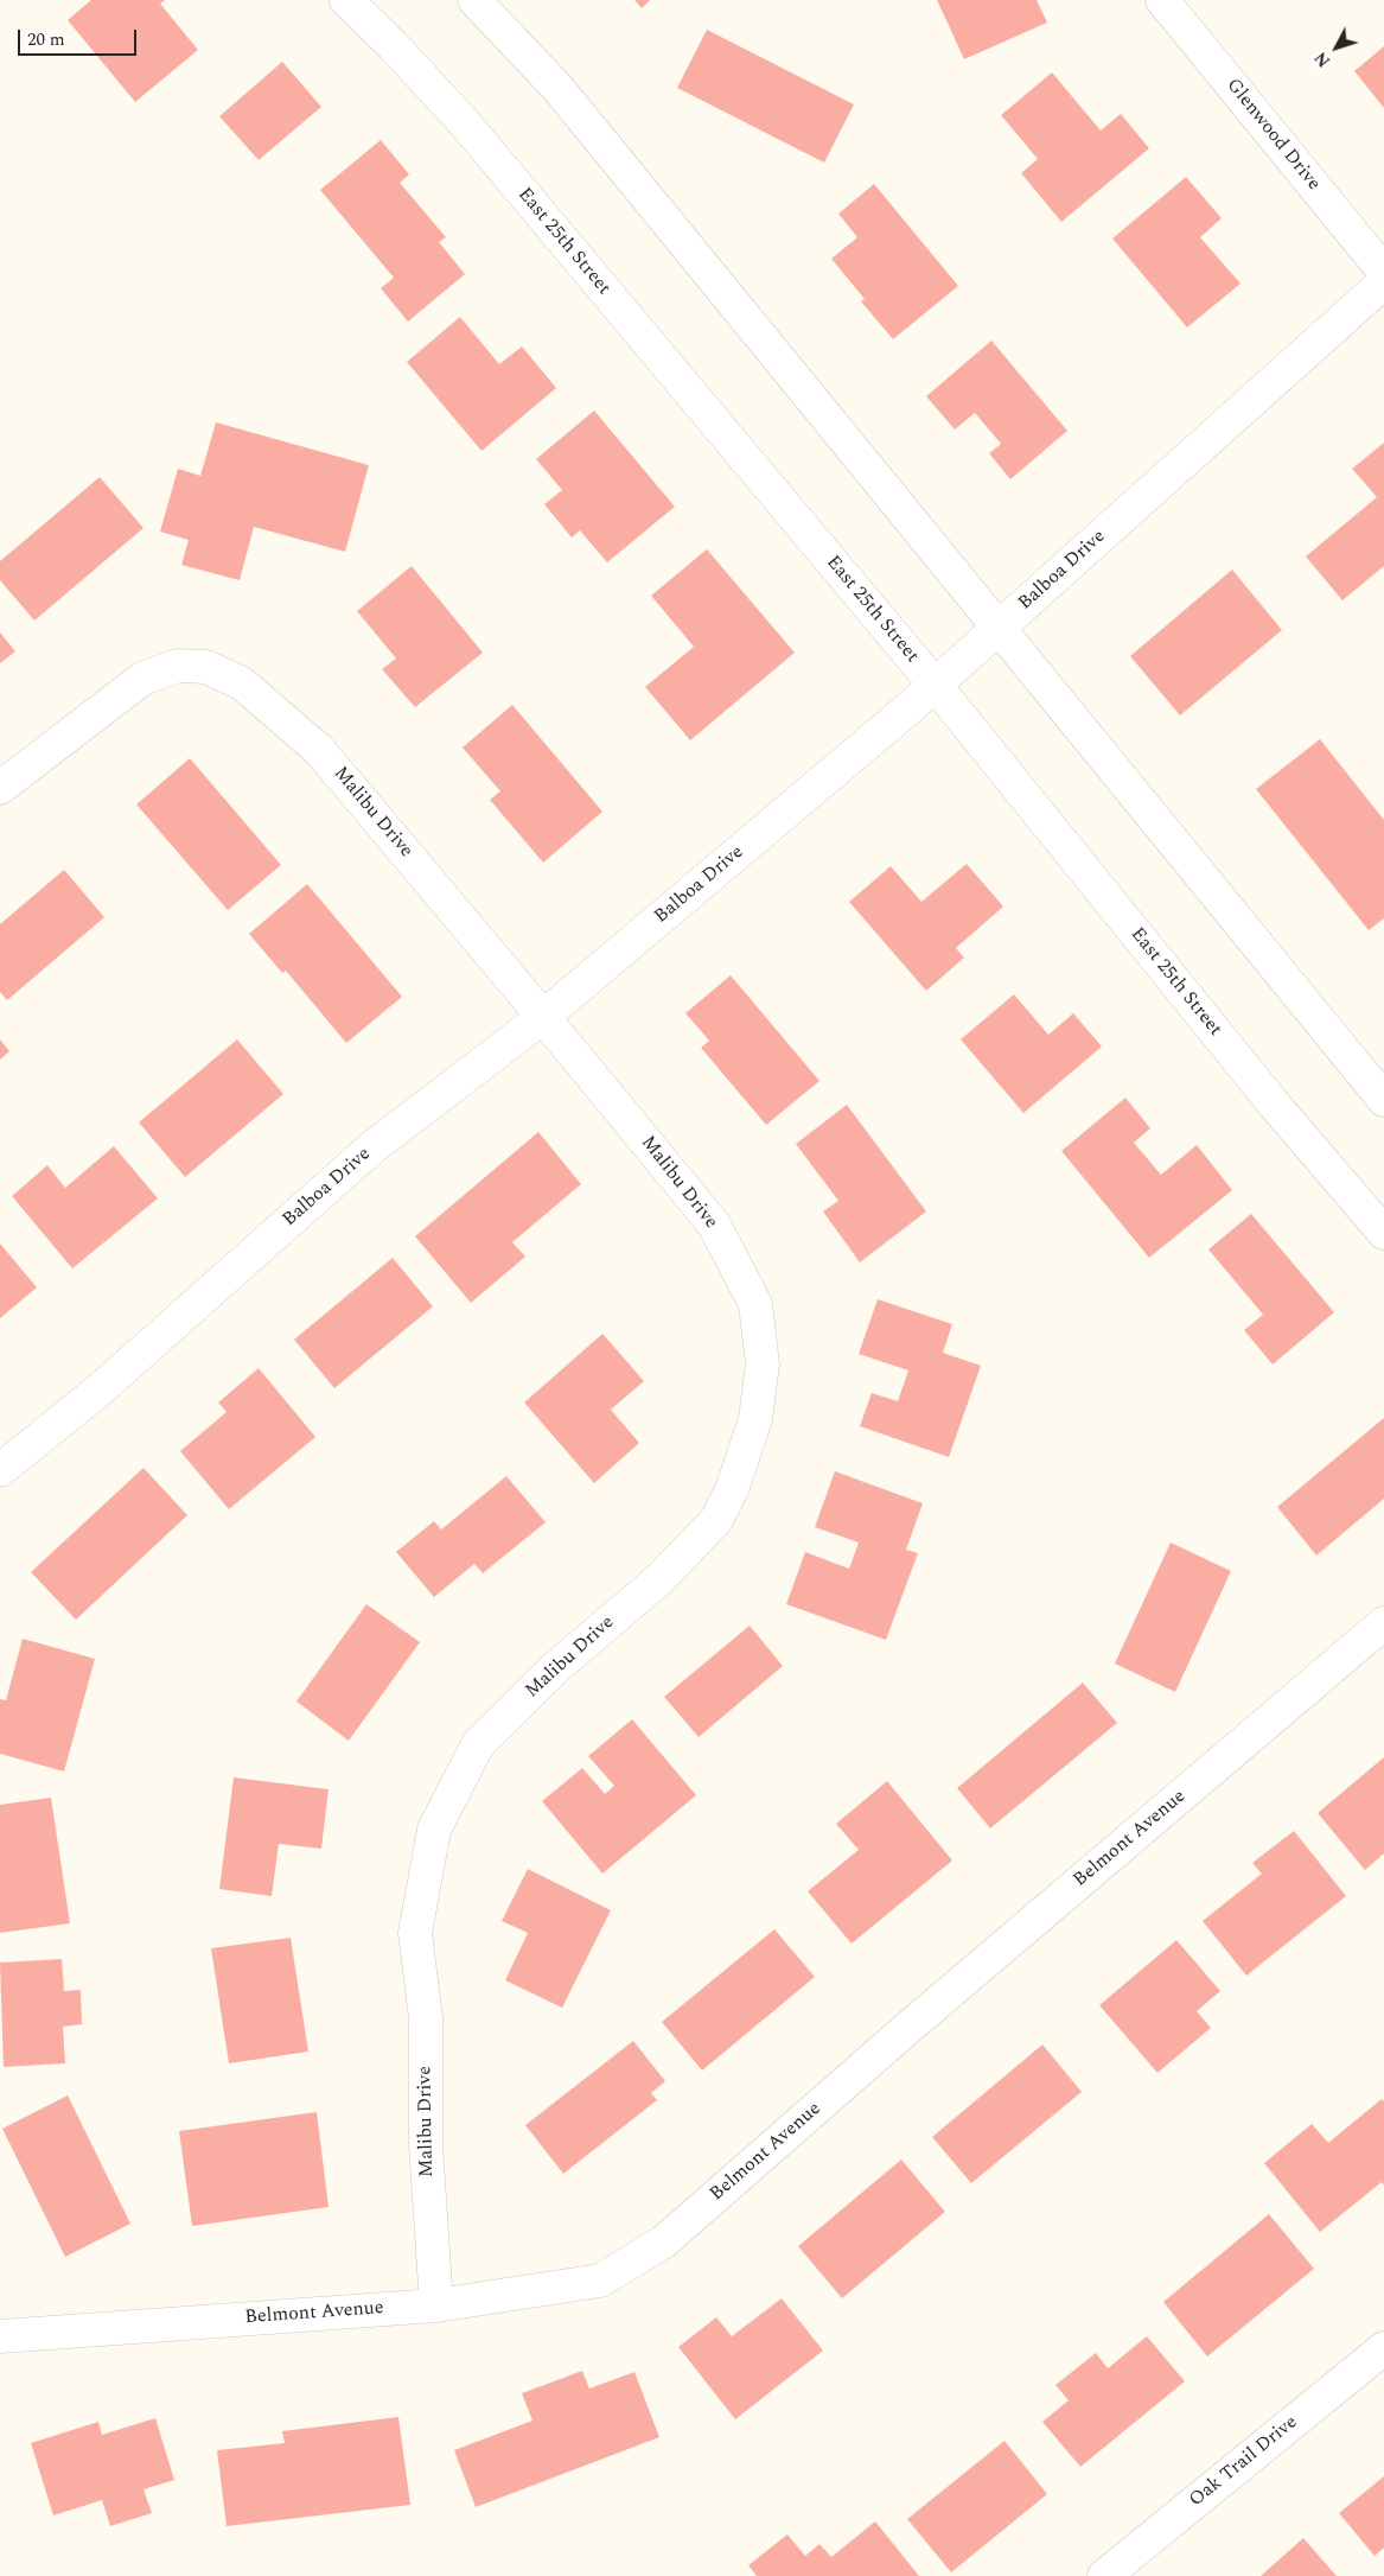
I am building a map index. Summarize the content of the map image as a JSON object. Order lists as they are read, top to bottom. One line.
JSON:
{"streets":{"street":["Glenwood Drive","East 25th Street","Balboa Drive","Malibu Drive","Belmont Avenue","Oak Trail Drive"]},"crossings":[["East 25th Street","Balboa Drive"],["Balboa Drive","Malibu Drive"],["Malibu Drive","Belmont Avenue"]],"scale_bar":"20 m","north":"bottom left"}
